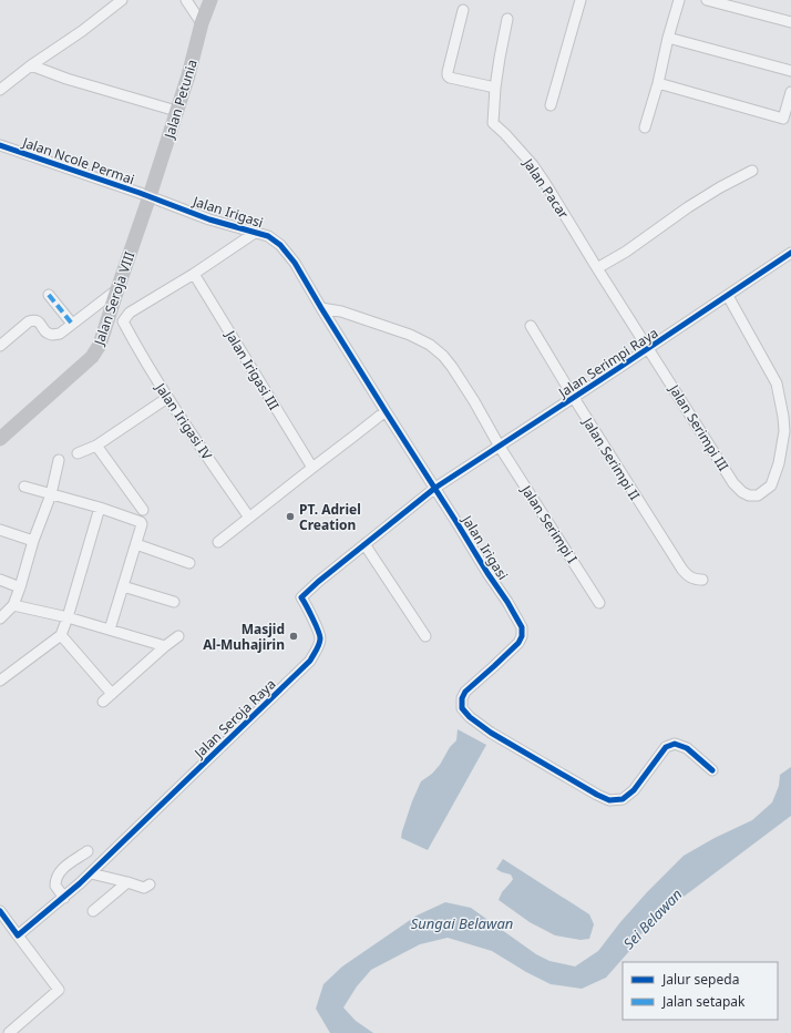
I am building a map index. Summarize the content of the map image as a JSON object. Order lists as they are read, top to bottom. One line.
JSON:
{"streets":{"street":["Jalan Petunia","Jalan Ncole Permai","Jalan Pacar","Jalan Irigasi","Jalan Seroja VIII","Jalan Serimpi Raya","Jalan Irigasi III","Jalan Irigasi IV","Jalan Serimpi III","Jalan Serimpi II","Jalan Serimpi I","Jalan Seroja Raya"]},"crossings":[["Jalan Petunia","Jalan Ncole Permai"],["Jalan Petunia","Jalan Irigasi"],["Jalan Petunia","Jalan Seroja VIII"],["Jalan Ncole Permai","Jalan Irigasi"],["Jalan Ncole Permai","Jalan Seroja VIII"],["Jalan Pacar","Jalan Serimpi Raya"],["Jalan Pacar","Jalan Serimpi III"],["Jalan Irigasi","Jalan Seroja VIII"],["Jalan Irigasi","Jalan Serimpi Raya"],["Jalan Irigasi","Jalan Serimpi I"],["Jalan Irigasi","Jalan Seroja Raya"],["Jalan Serimpi Raya","Jalan Serimpi III"],["Jalan Serimpi Raya","Jalan Serimpi II"],["Jalan Serimpi Raya","Jalan Serimpi I"],["Jalan Serimpi Raya","Jalan Seroja Raya"]],"water":["Sei Belawan","Sungai Belawan"],"places":["PT. Adriel Creation","Masjid Al-Muhajirin"],"legend":["Jalur sepeda","Jalan setapak"]}
